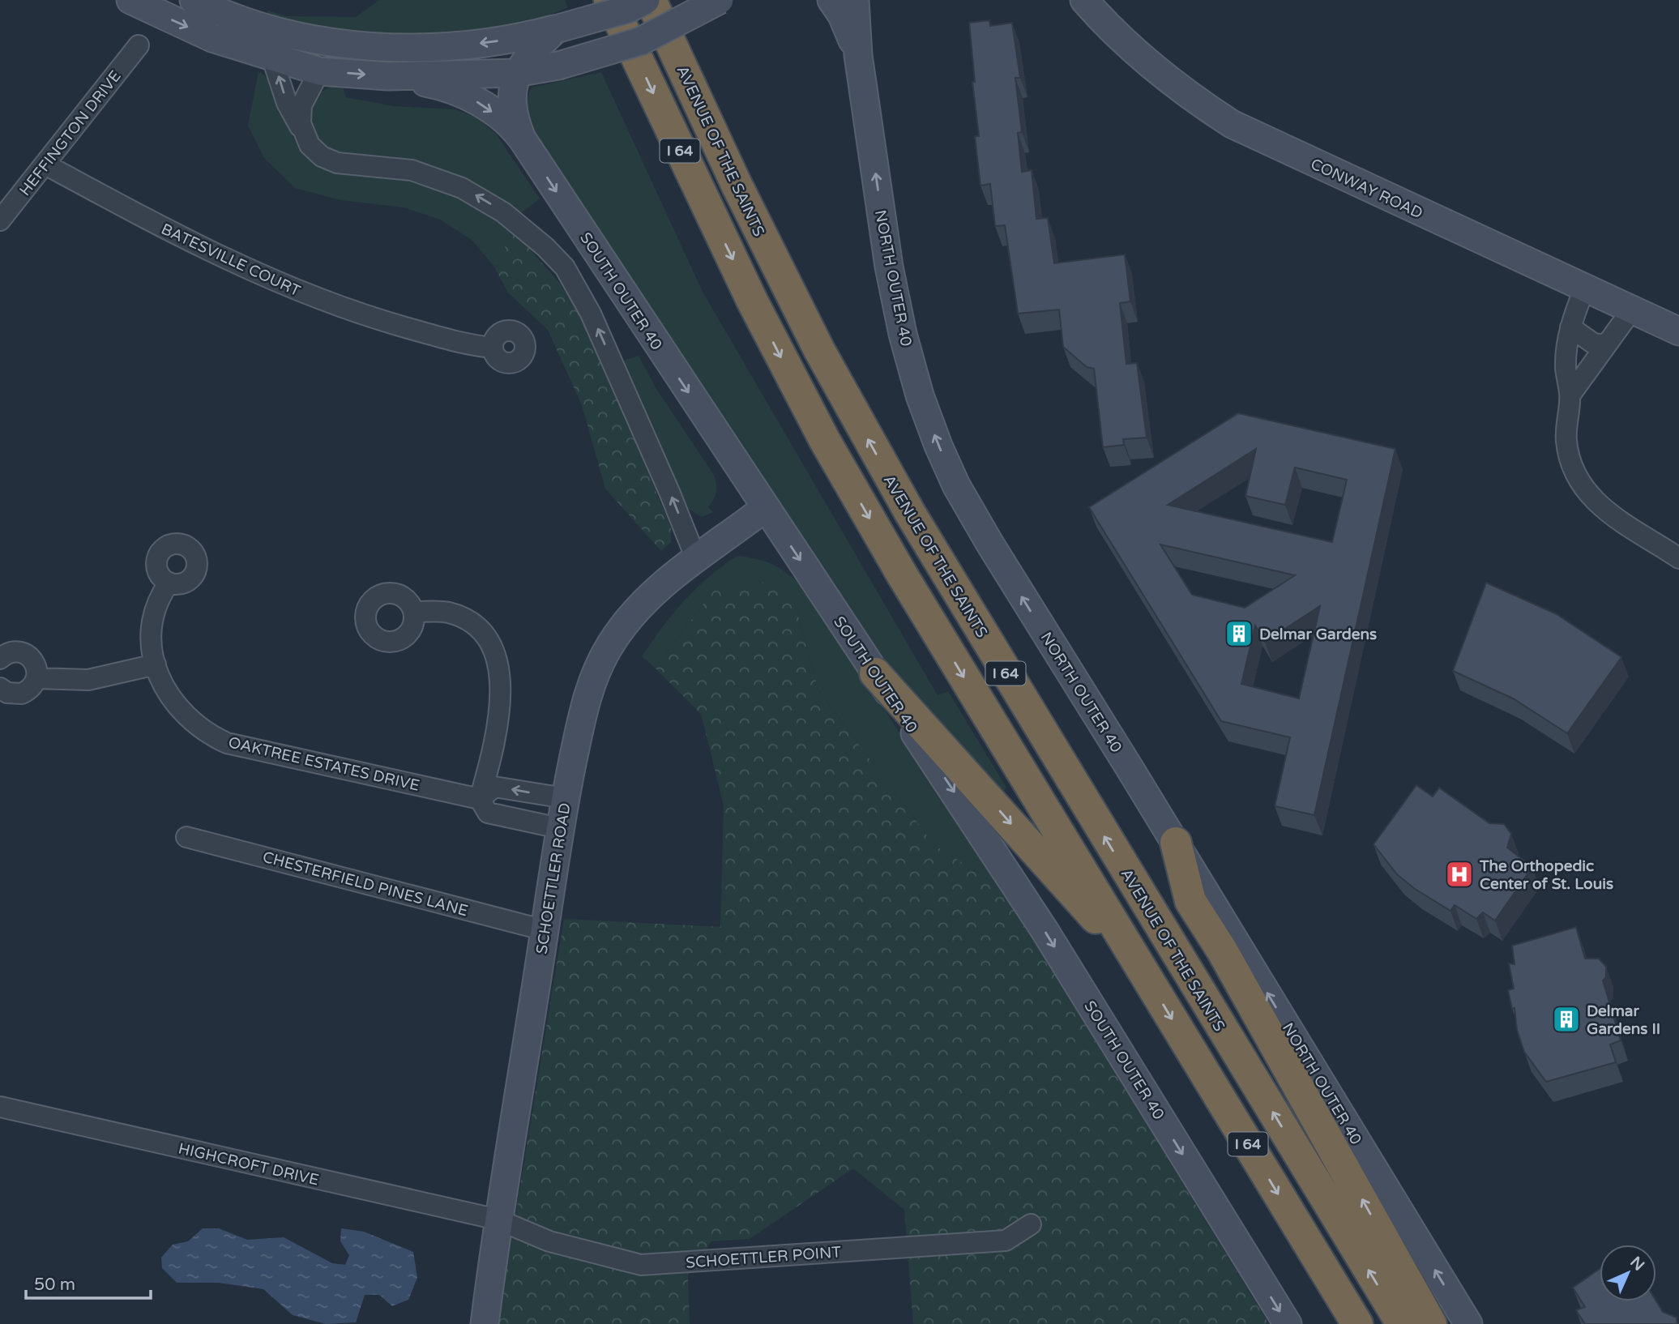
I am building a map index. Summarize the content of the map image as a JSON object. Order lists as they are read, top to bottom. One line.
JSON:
{"streets":{"highway":["I 64","AVENUE OF THE SAINTS"],"street":["HEFFINGTON DRIVE","CONWAY ROAD","BATESVILLE COURT","NORTH OUTER 40","SOUTH OUTER 40","OAKTREE ESTATES DRIVE","SCHOETTLER ROAD","CHESTERFIELD PINES LANE","HIGHCROFT DRIVE","SCHOETTLER POINT"]},"crossings":[["HEFFINGTON DRIVE","BATESVILLE COURT"],["SOUTH OUTER 40","SCHOETTLER ROAD"],["OAKTREE ESTATES DRIVE","SCHOETTLER ROAD"],["SCHOETTLER ROAD","CHESTERFIELD PINES LANE"],["SCHOETTLER ROAD","HIGHCROFT DRIVE"],["SCHOETTLER ROAD","SCHOETTLER POINT"],["HIGHCROFT DRIVE","SCHOETTLER POINT"]],"one_way":["NORTH OUTER 40"],"places":{"building":["Delmar Gardens","Delmar Gardens II"],"hospital":["The Orthopedic Center of St. Louis"]},"scale_bar":"50 m","north":"top right"}
